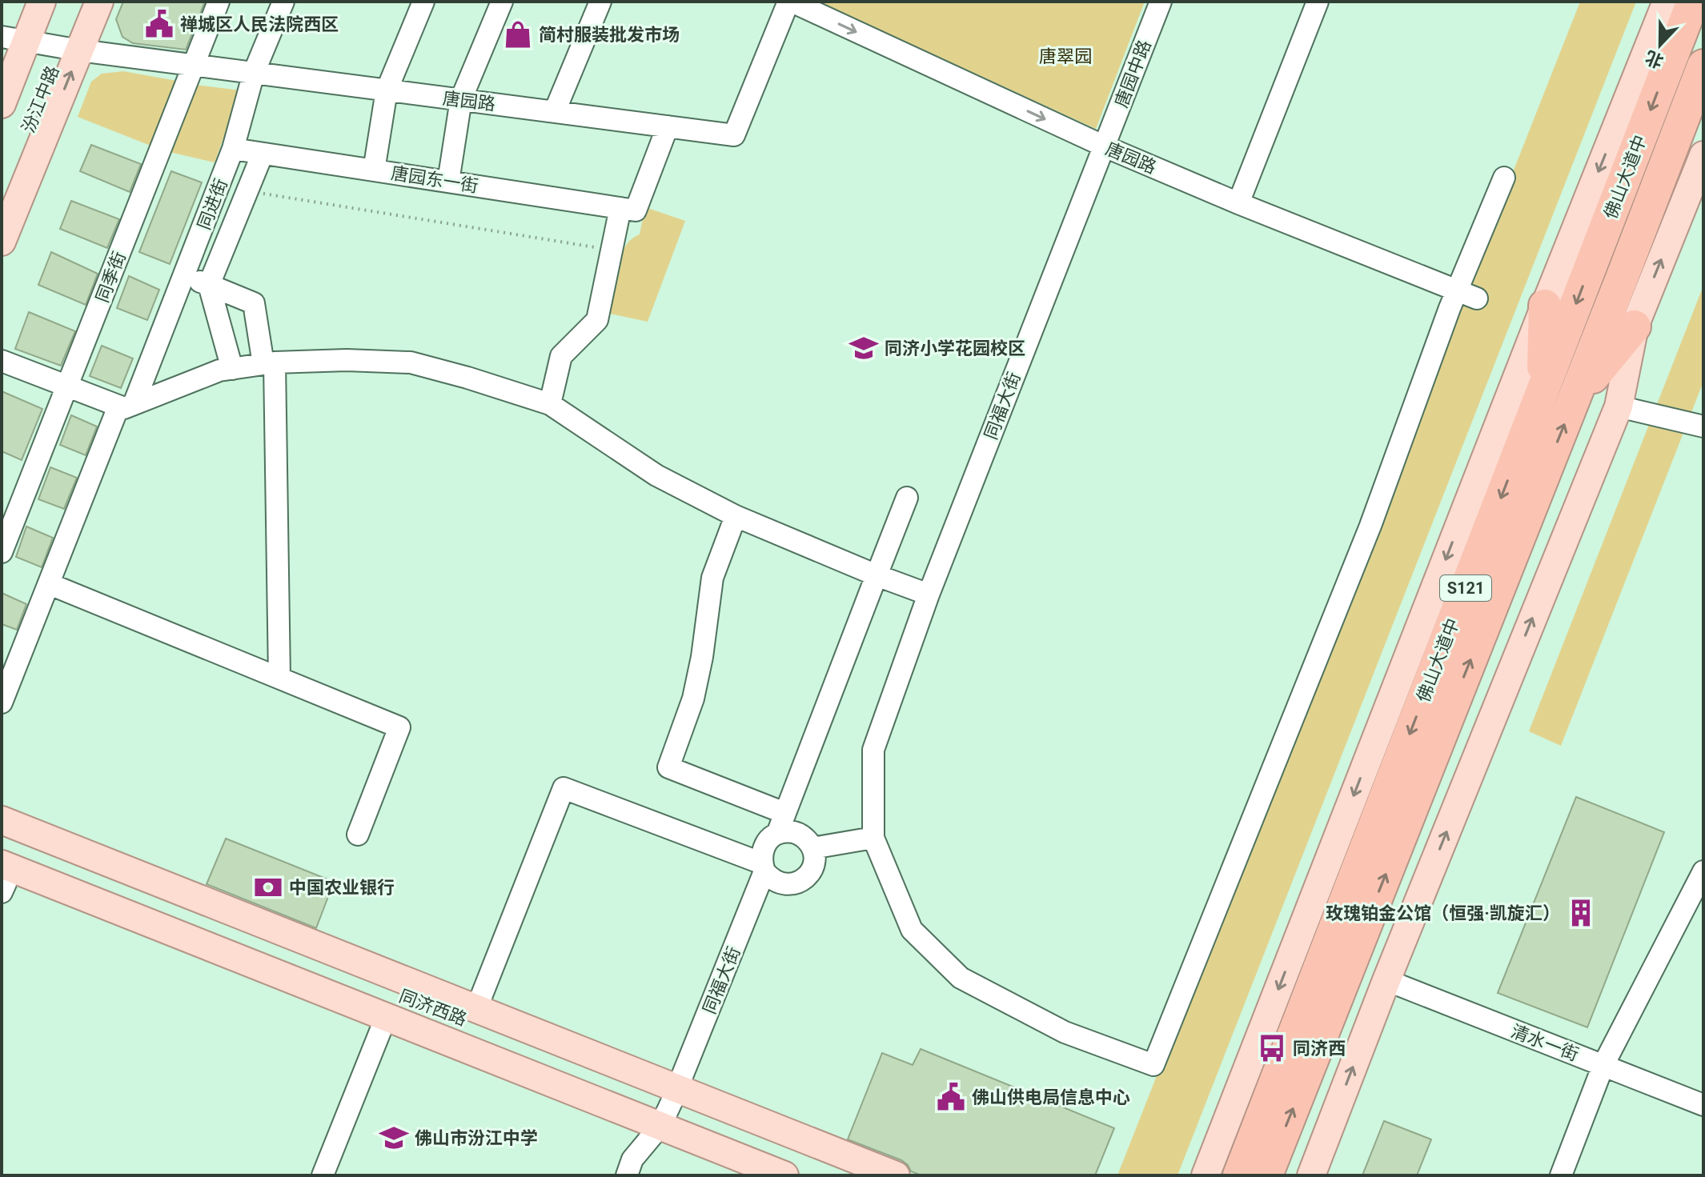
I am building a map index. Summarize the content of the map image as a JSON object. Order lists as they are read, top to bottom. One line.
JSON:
{"streets":{"highway":["佛山大道中","S121"],"main road":["汾江中路","同济西路"],"street":["唐园中路","唐园路","唐园东一街","同进街","同季街","同福大街","清水一街"]},"crossings":[["唐园中路","唐园路"],["唐园中路","同福大街"],["汾江中路","唐园路"],["唐园路","同进街"],["唐园路","同季街"],["唐园路","同福大街"],["唐园东一街","同进街"],["同福大街","同济西路"]],"parks":["唐翠园"],"places":{"public building":["禅城区人民法院西区","佛山供电局信息中心"],"shop":["简村服装批发市场"],"school or university":["同济小学花园校区","佛山市汾江中学"],"bank":["中国农业银行"],"building":["玫瑰铂金公馆（恒强·凯旋汇）"],"bus stop":["同济西"]},"north":"bottom"}
